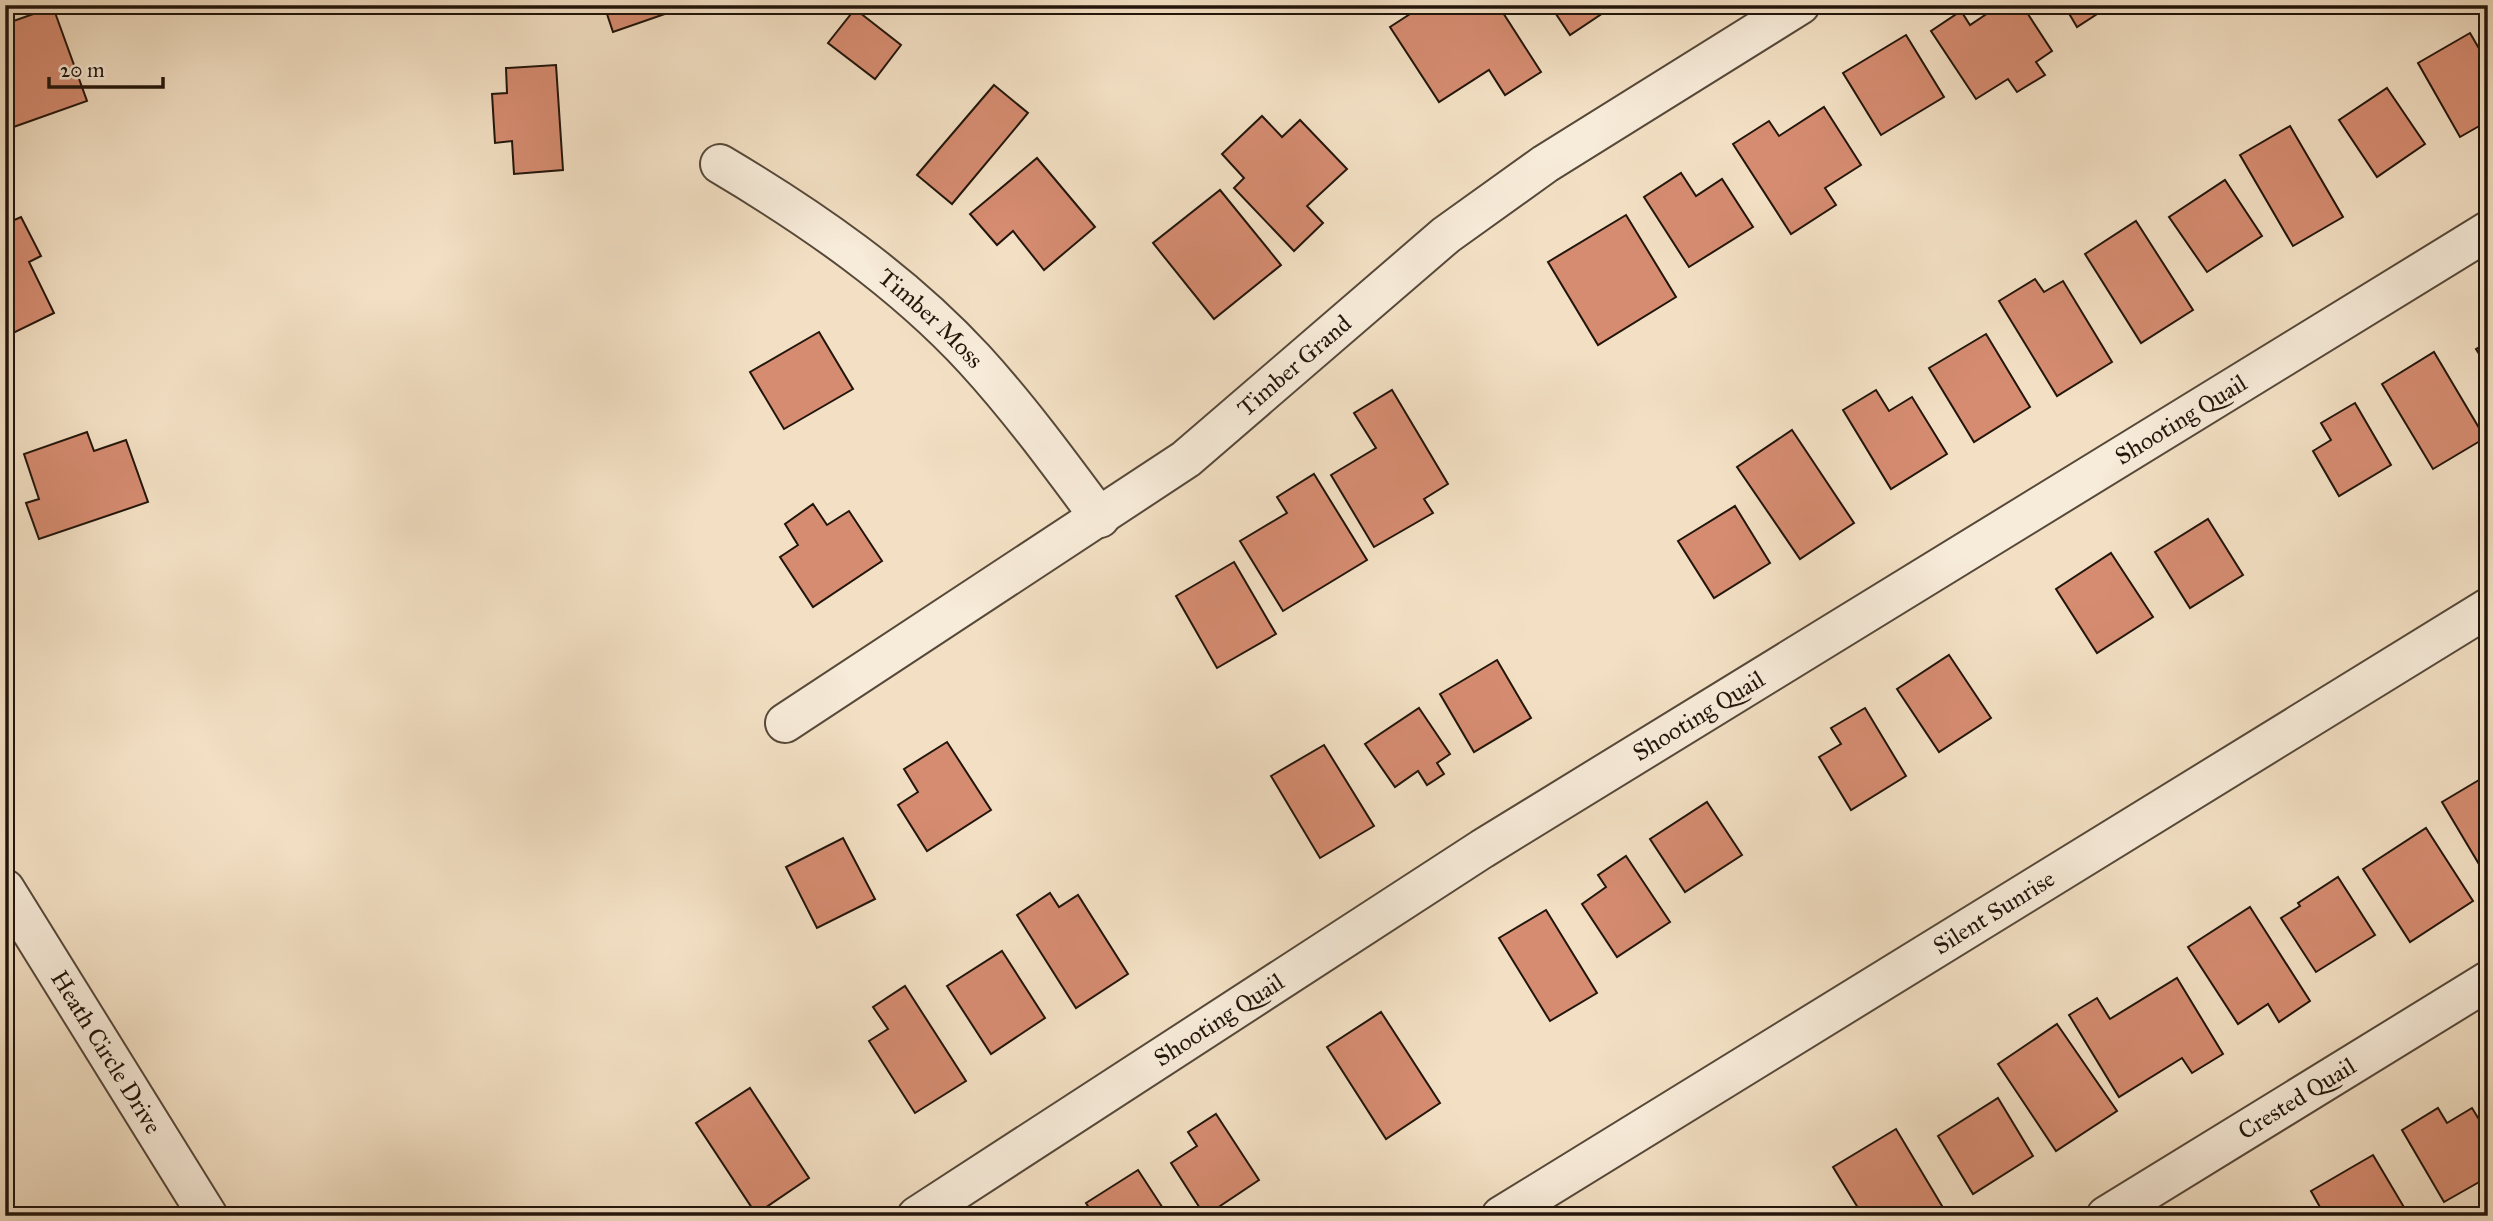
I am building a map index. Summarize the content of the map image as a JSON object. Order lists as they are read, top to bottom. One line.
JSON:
{"streets":{"street":["Timber Moss","Timber Grand","Shooting Quail","Silent Sunrise","Heath Circle Drive","Crested Quail"]},"crossings":[["Timber Moss","Timber Grand"]],"scale_bar":"20 m"}
